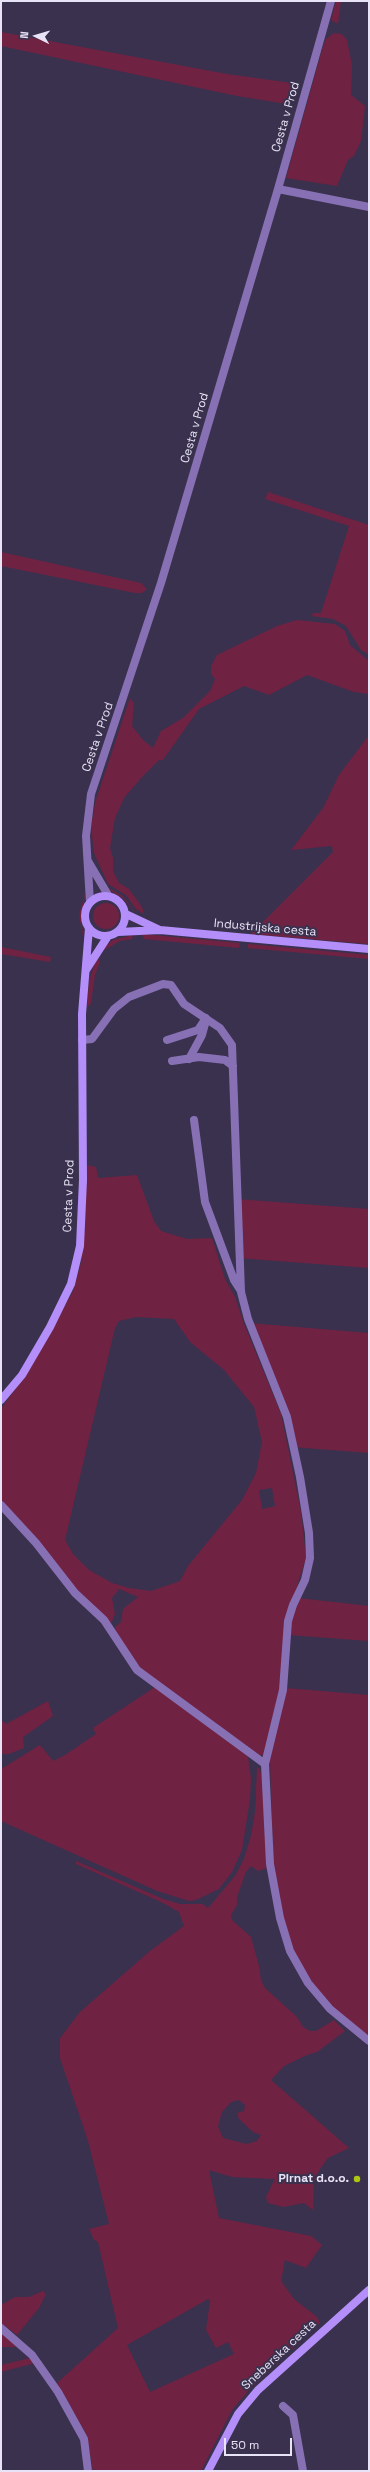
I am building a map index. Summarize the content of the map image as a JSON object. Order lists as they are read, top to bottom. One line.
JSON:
{"streets":{"street":["Cesta v Prod","Industrijska cesta","Sneberska cesta"]},"crossings":[["Cesta v Prod","Industrijska cesta"]],"places":["Pirnat d.o.o."],"scale_bar":"50 m","north":"left"}
